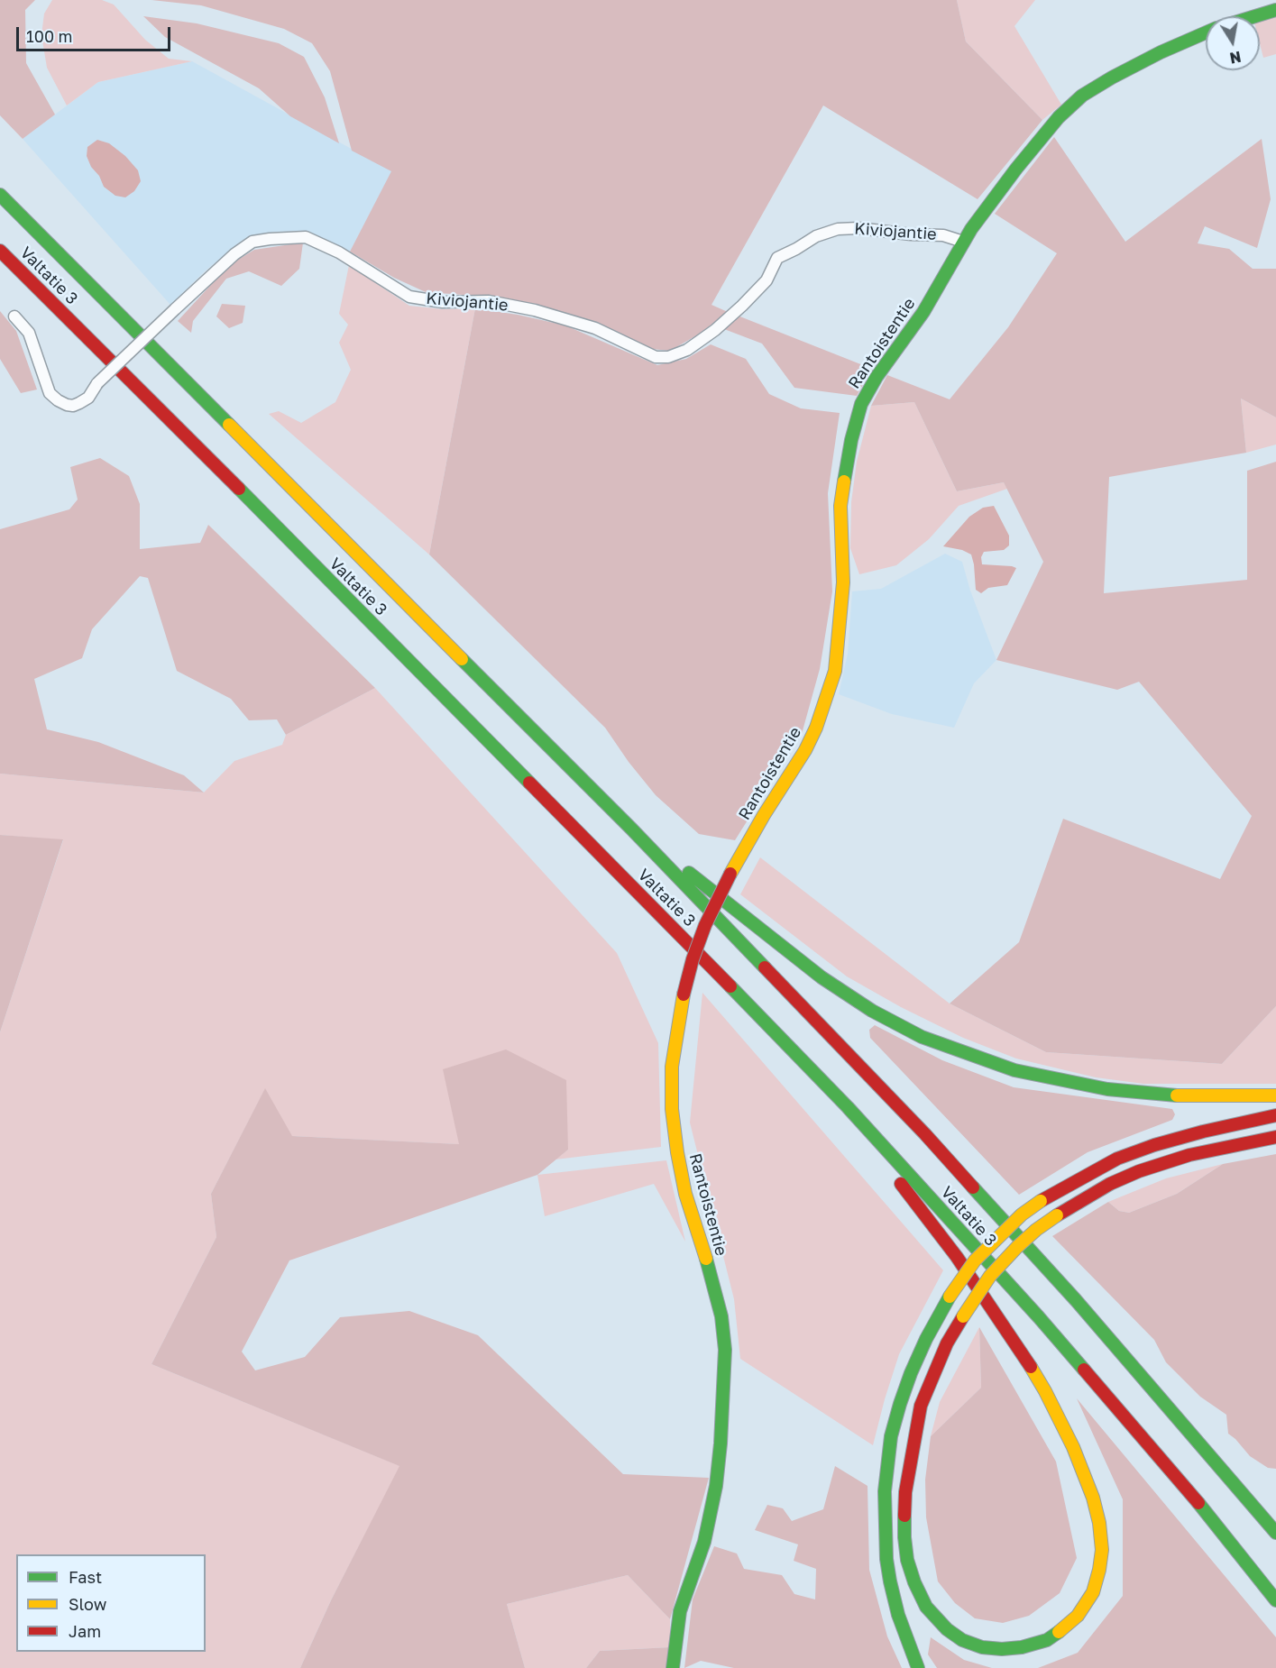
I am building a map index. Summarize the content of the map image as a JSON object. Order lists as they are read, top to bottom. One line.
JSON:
{"streets":{"main road":["Valtatie 3","Rantoistentie"],"street":["Kiviojantie"]},"crossings":[["Kiviojantie","Rantoistentie"]],"legend":["Fast","Slow","Jam"],"scale_bar":"100 m","north":"bottom"}
